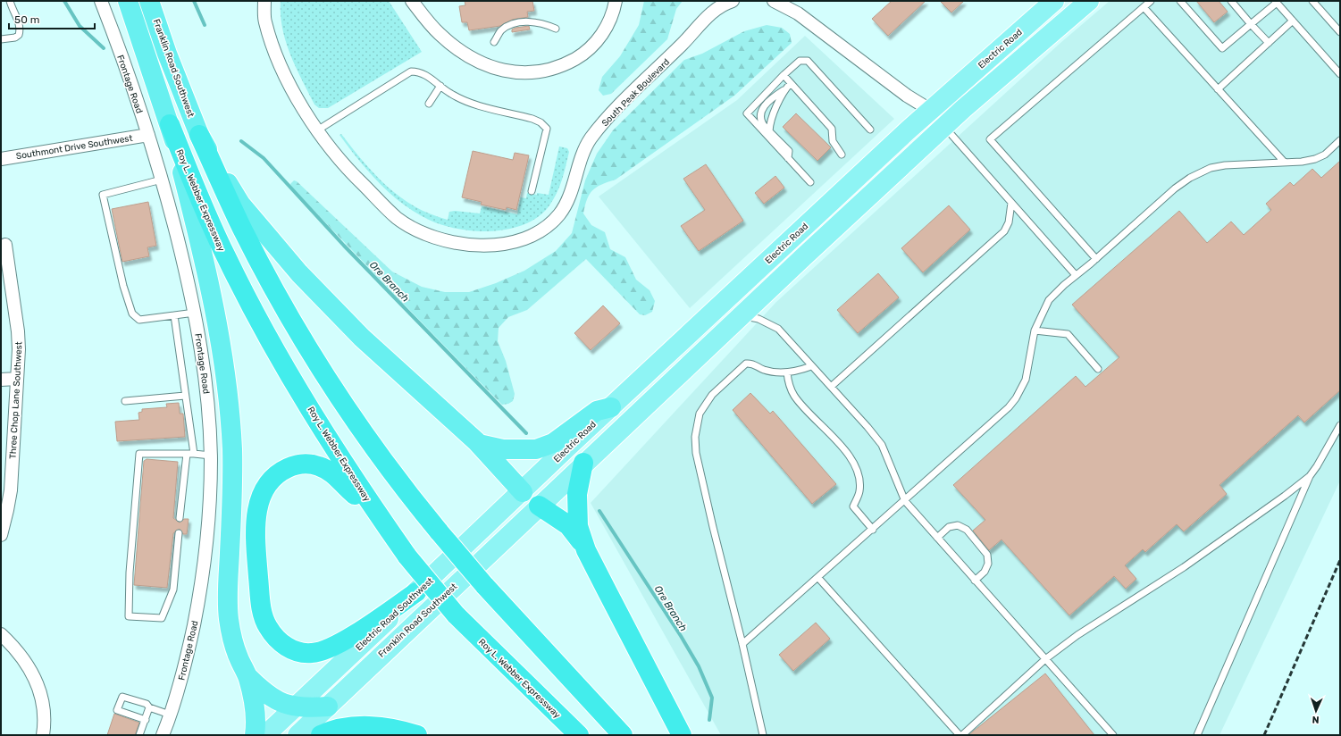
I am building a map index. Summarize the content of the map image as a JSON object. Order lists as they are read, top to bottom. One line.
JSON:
{"streets":{"highway":["Franklin Road Southwest","Roy L. Webber Expressway"],"main road":["Electric Road","Electric Road Southwest"],"street":["Frontage Road","South Peak Boulevard","Southmont Drive Southwest","Three Chop Lane Southwest"]},"crossings":[["Electric Road","Franklin Road Southwest"],["Electric Road","Electric Road Southwest"],["Franklin Road Southwest","Electric Road Southwest"],["Frontage Road","Southmont Drive Southwest"]],"water":["Ore Branch"],"scale_bar":"50 m","north":"bottom"}
